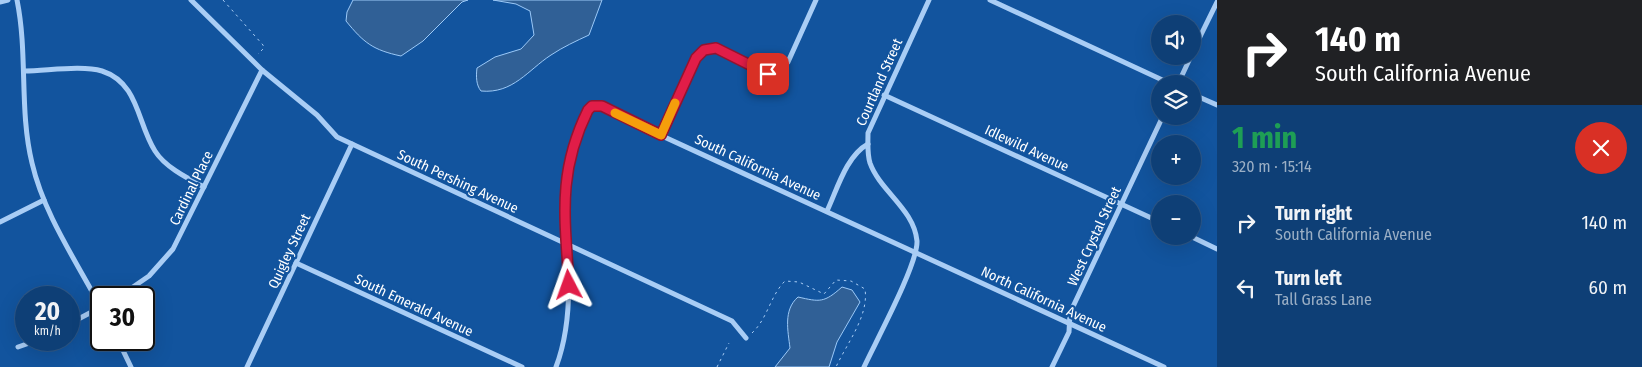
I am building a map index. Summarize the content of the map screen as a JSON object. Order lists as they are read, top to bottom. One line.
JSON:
{"streets":{"street":["Courtland Street","Idlewild Avenue","South California Avenue","South Pershing Avenue","Cardinal Place","West Crystal Street","Quigley Street","North California Avenue","South Emerald Avenue"]},"crossings":[["Courtland Street","Idlewild Avenue"],["Courtland Street","South California Avenue"],["Courtland Street","North California Avenue"],["Idlewild Avenue","West Crystal Street"],["South California Avenue","South Pershing Avenue"],["South California Avenue","North California Avenue"],["South Pershing Avenue","Cardinal Place"],["South Pershing Avenue","Quigley Street"],["West Crystal Street","North California Avenue"],["Quigley Street","South Emerald Avenue"]],"page":{"turn":["140 m","South California Avenue"],"map_buttons":["+","−"],"heading":["1 min","320 m · 15:14"],"list":[{"name":"Turn right","note":"South California Avenue","value":"140 m"},{"name":"Turn left","note":"Tall Grass Lane","value":"60 m"}],"speed":"20 km/h","limit":"30"}}
